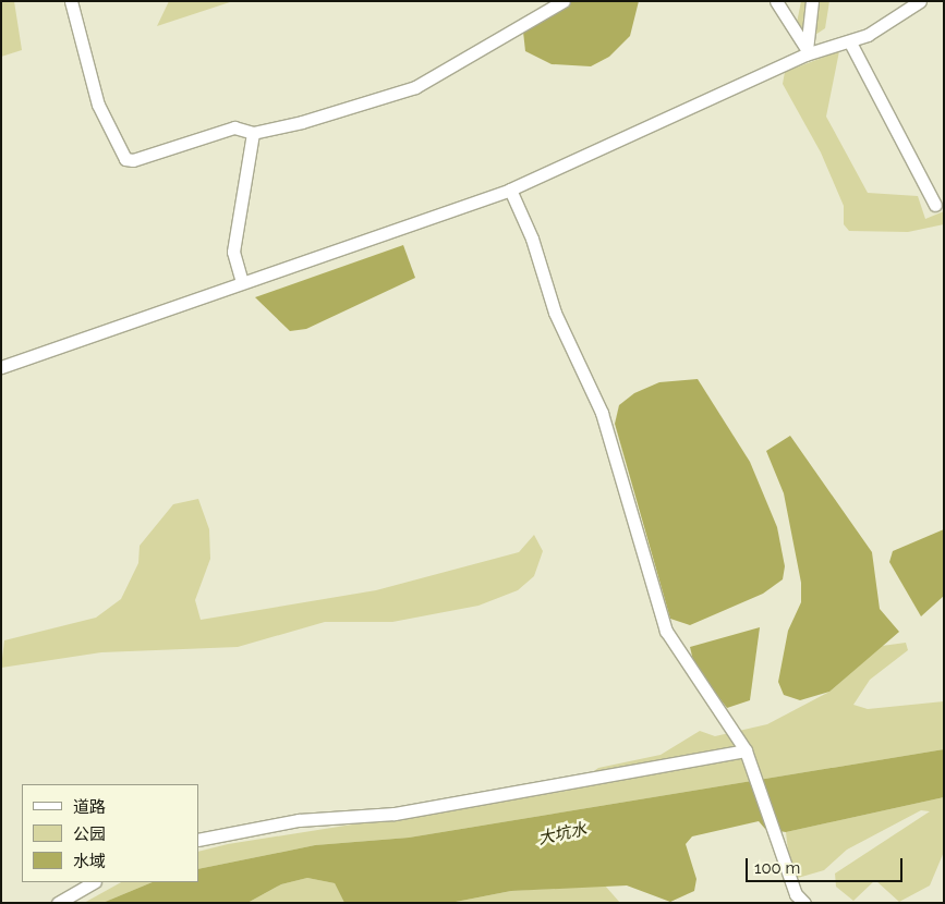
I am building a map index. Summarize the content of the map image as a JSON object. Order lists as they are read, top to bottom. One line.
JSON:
{"water":["大坑水"],"legend":["道路","公园","水域"],"scale_bar":"100 m"}
